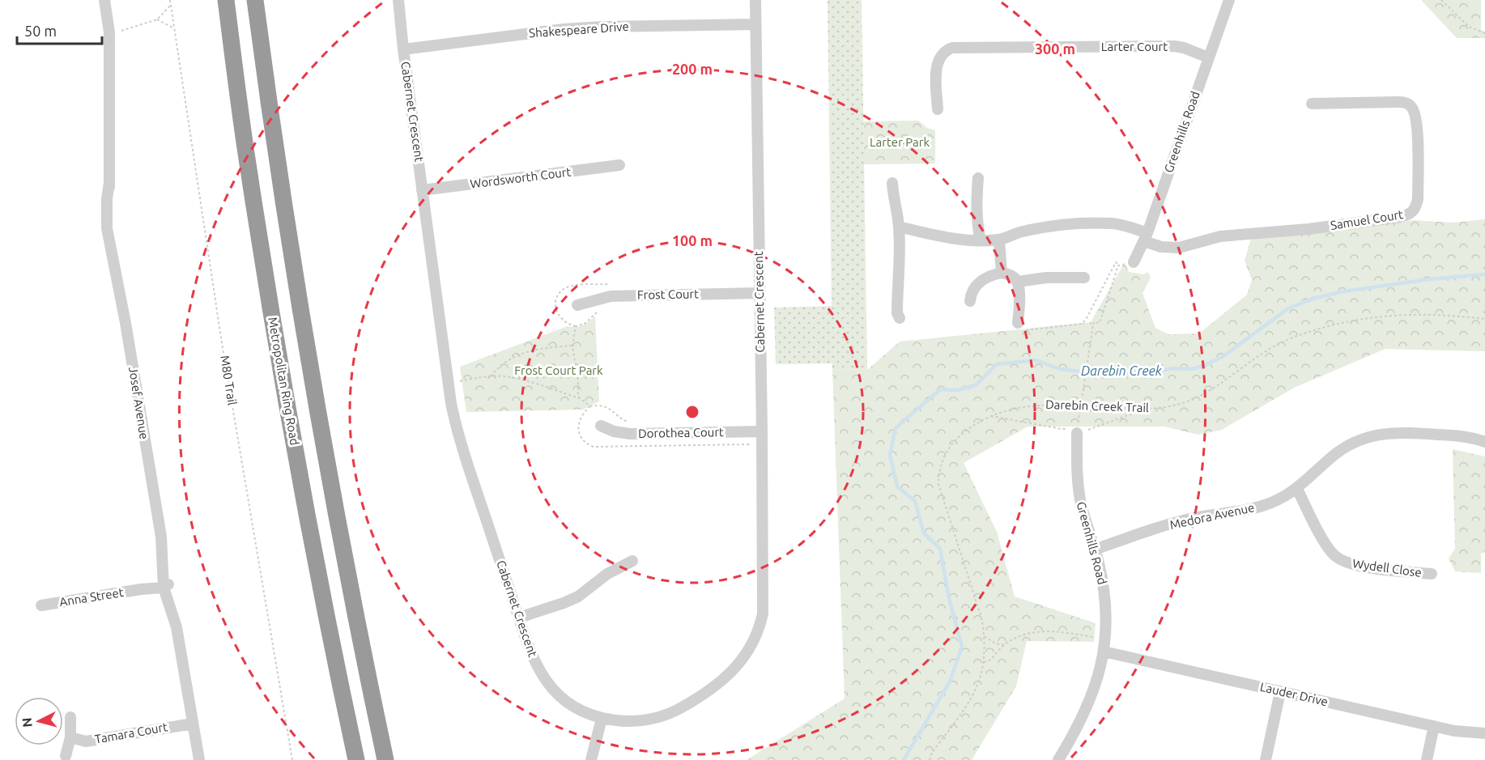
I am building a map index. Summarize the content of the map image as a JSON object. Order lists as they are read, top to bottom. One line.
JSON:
{"streets":{"highway":["Metropolitan Ring Road"],"street":["Shakespeare Drive","Larter Court","Cabernet Crescent","Greenhills Road","Wordsworth Court","Samuel Court","Frost Court","Josef Avenue","Dorothea Court","Medora Avenue","Wydell Close","Anna Street","Lauder Drive","Tamara Court"],"path":["M80 Trail","Darebin Creek Trail"]},"crossings":[["Shakespeare Drive","Cabernet Crescent"],["Larter Court","Greenhills Road"],["Cabernet Crescent","Wordsworth Court"],["Cabernet Crescent","Frost Court"],["Cabernet Crescent","Dorothea Court"],["Greenhills Road","Samuel Court"],["Greenhills Road","Medora Avenue"],["Greenhills Road","Lauder Drive"],["Josef Avenue","Anna Street"],["Josef Avenue","Tamara Court"],["Medora Avenue","Wydell Close"]],"water":["Darebin Creek"],"parks":["Larter Park","Frost Court Park"],"scale_bar":"50 m","north":"left","rings":["300 m","200 m","100 m"]}
